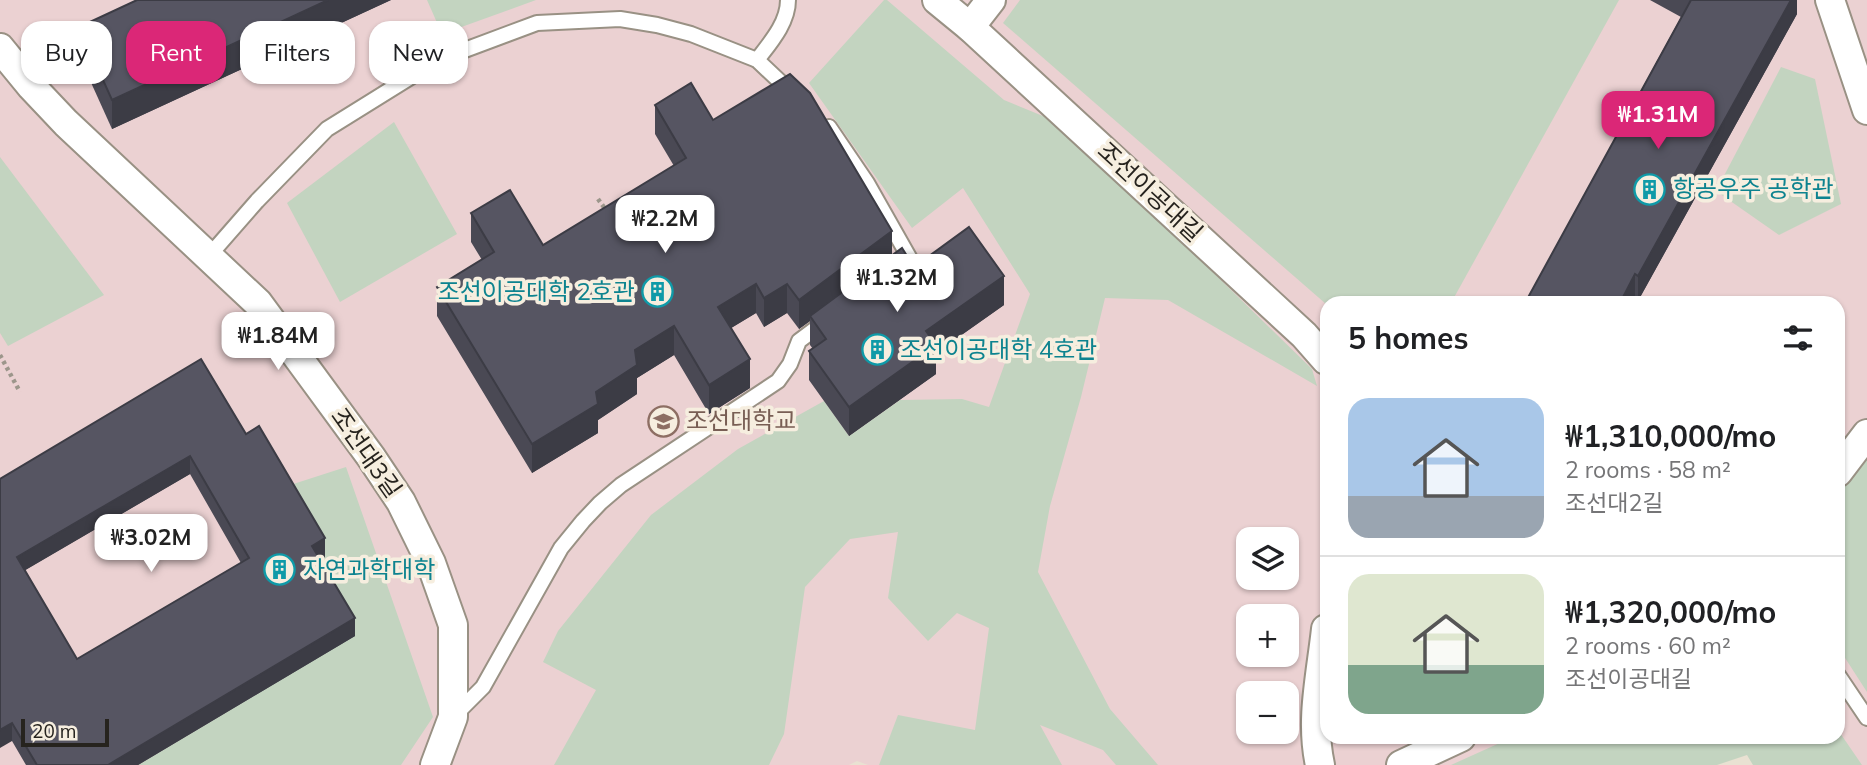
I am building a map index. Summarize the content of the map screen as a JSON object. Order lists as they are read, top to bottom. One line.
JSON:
{"streets":{"street":["조선이공대길","조선대3길"]},"places":{"building":["항공우주 공학관","조선이공대학 2호관","조선이공대학 4호관","자연과학대학"],"school or university":["조선대학교"]},"scale_bar":"20 m","page":{"chip":["Buy","Rent","Filters","New"],"price":["₩1.31M","₩2.2M","₩1.32M","₩1.84M","₩3.02M"],"heading":"5 homes","list":[{"name":"₩1,310,000/mo","note":"2 rooms · 58 m² · 조선대2길"},{"name":"₩1,320,000/mo","note":"2 rooms · 60 m² · 조선이공대길"}],"map_buttons":["+","−"],"scale":"20 m"}}
